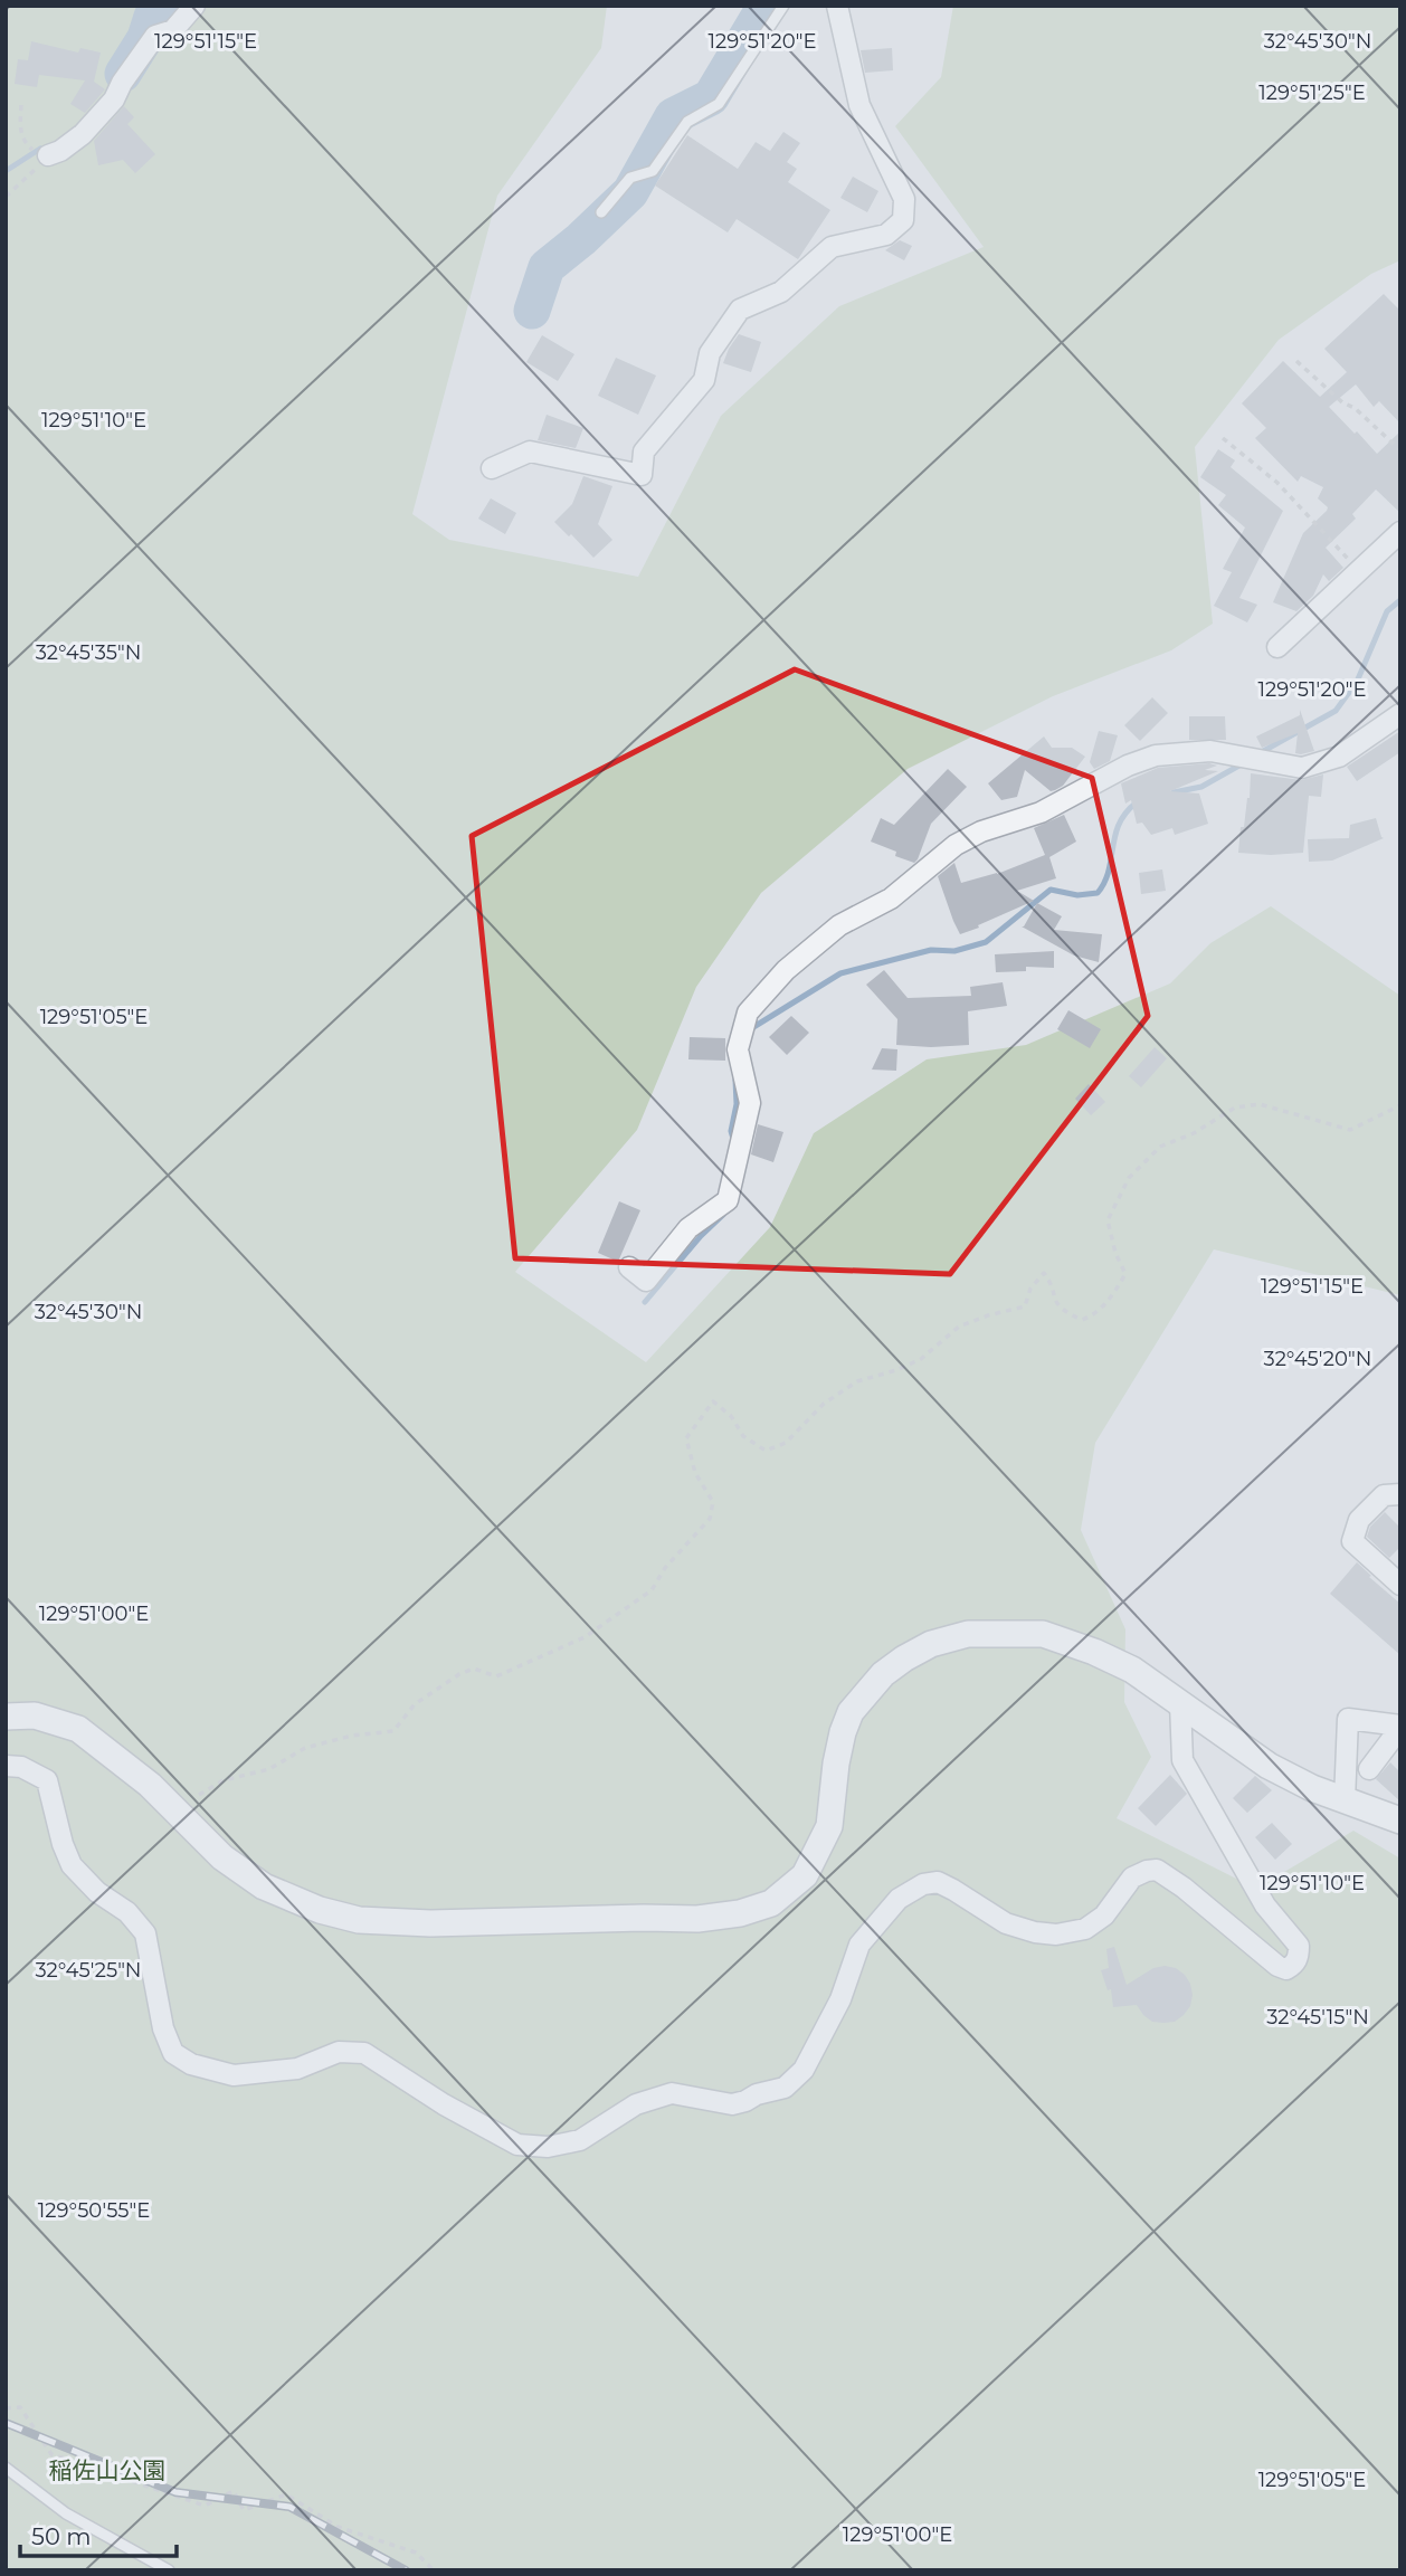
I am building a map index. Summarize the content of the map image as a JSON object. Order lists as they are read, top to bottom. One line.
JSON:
{"parks":["稲佐山公園"],"scale_bar":"50 m","coordinates":["32°45'30\"N","129°51'15\"E","129°51'20\"E","129°51'25\"E","129°51'10\"E","32°45'35\"N","129°51'05\"E","32°45'20\"N","129°51'00\"E","32°45'25\"N","32°45'15\"N","129°50'55\"E"]}
